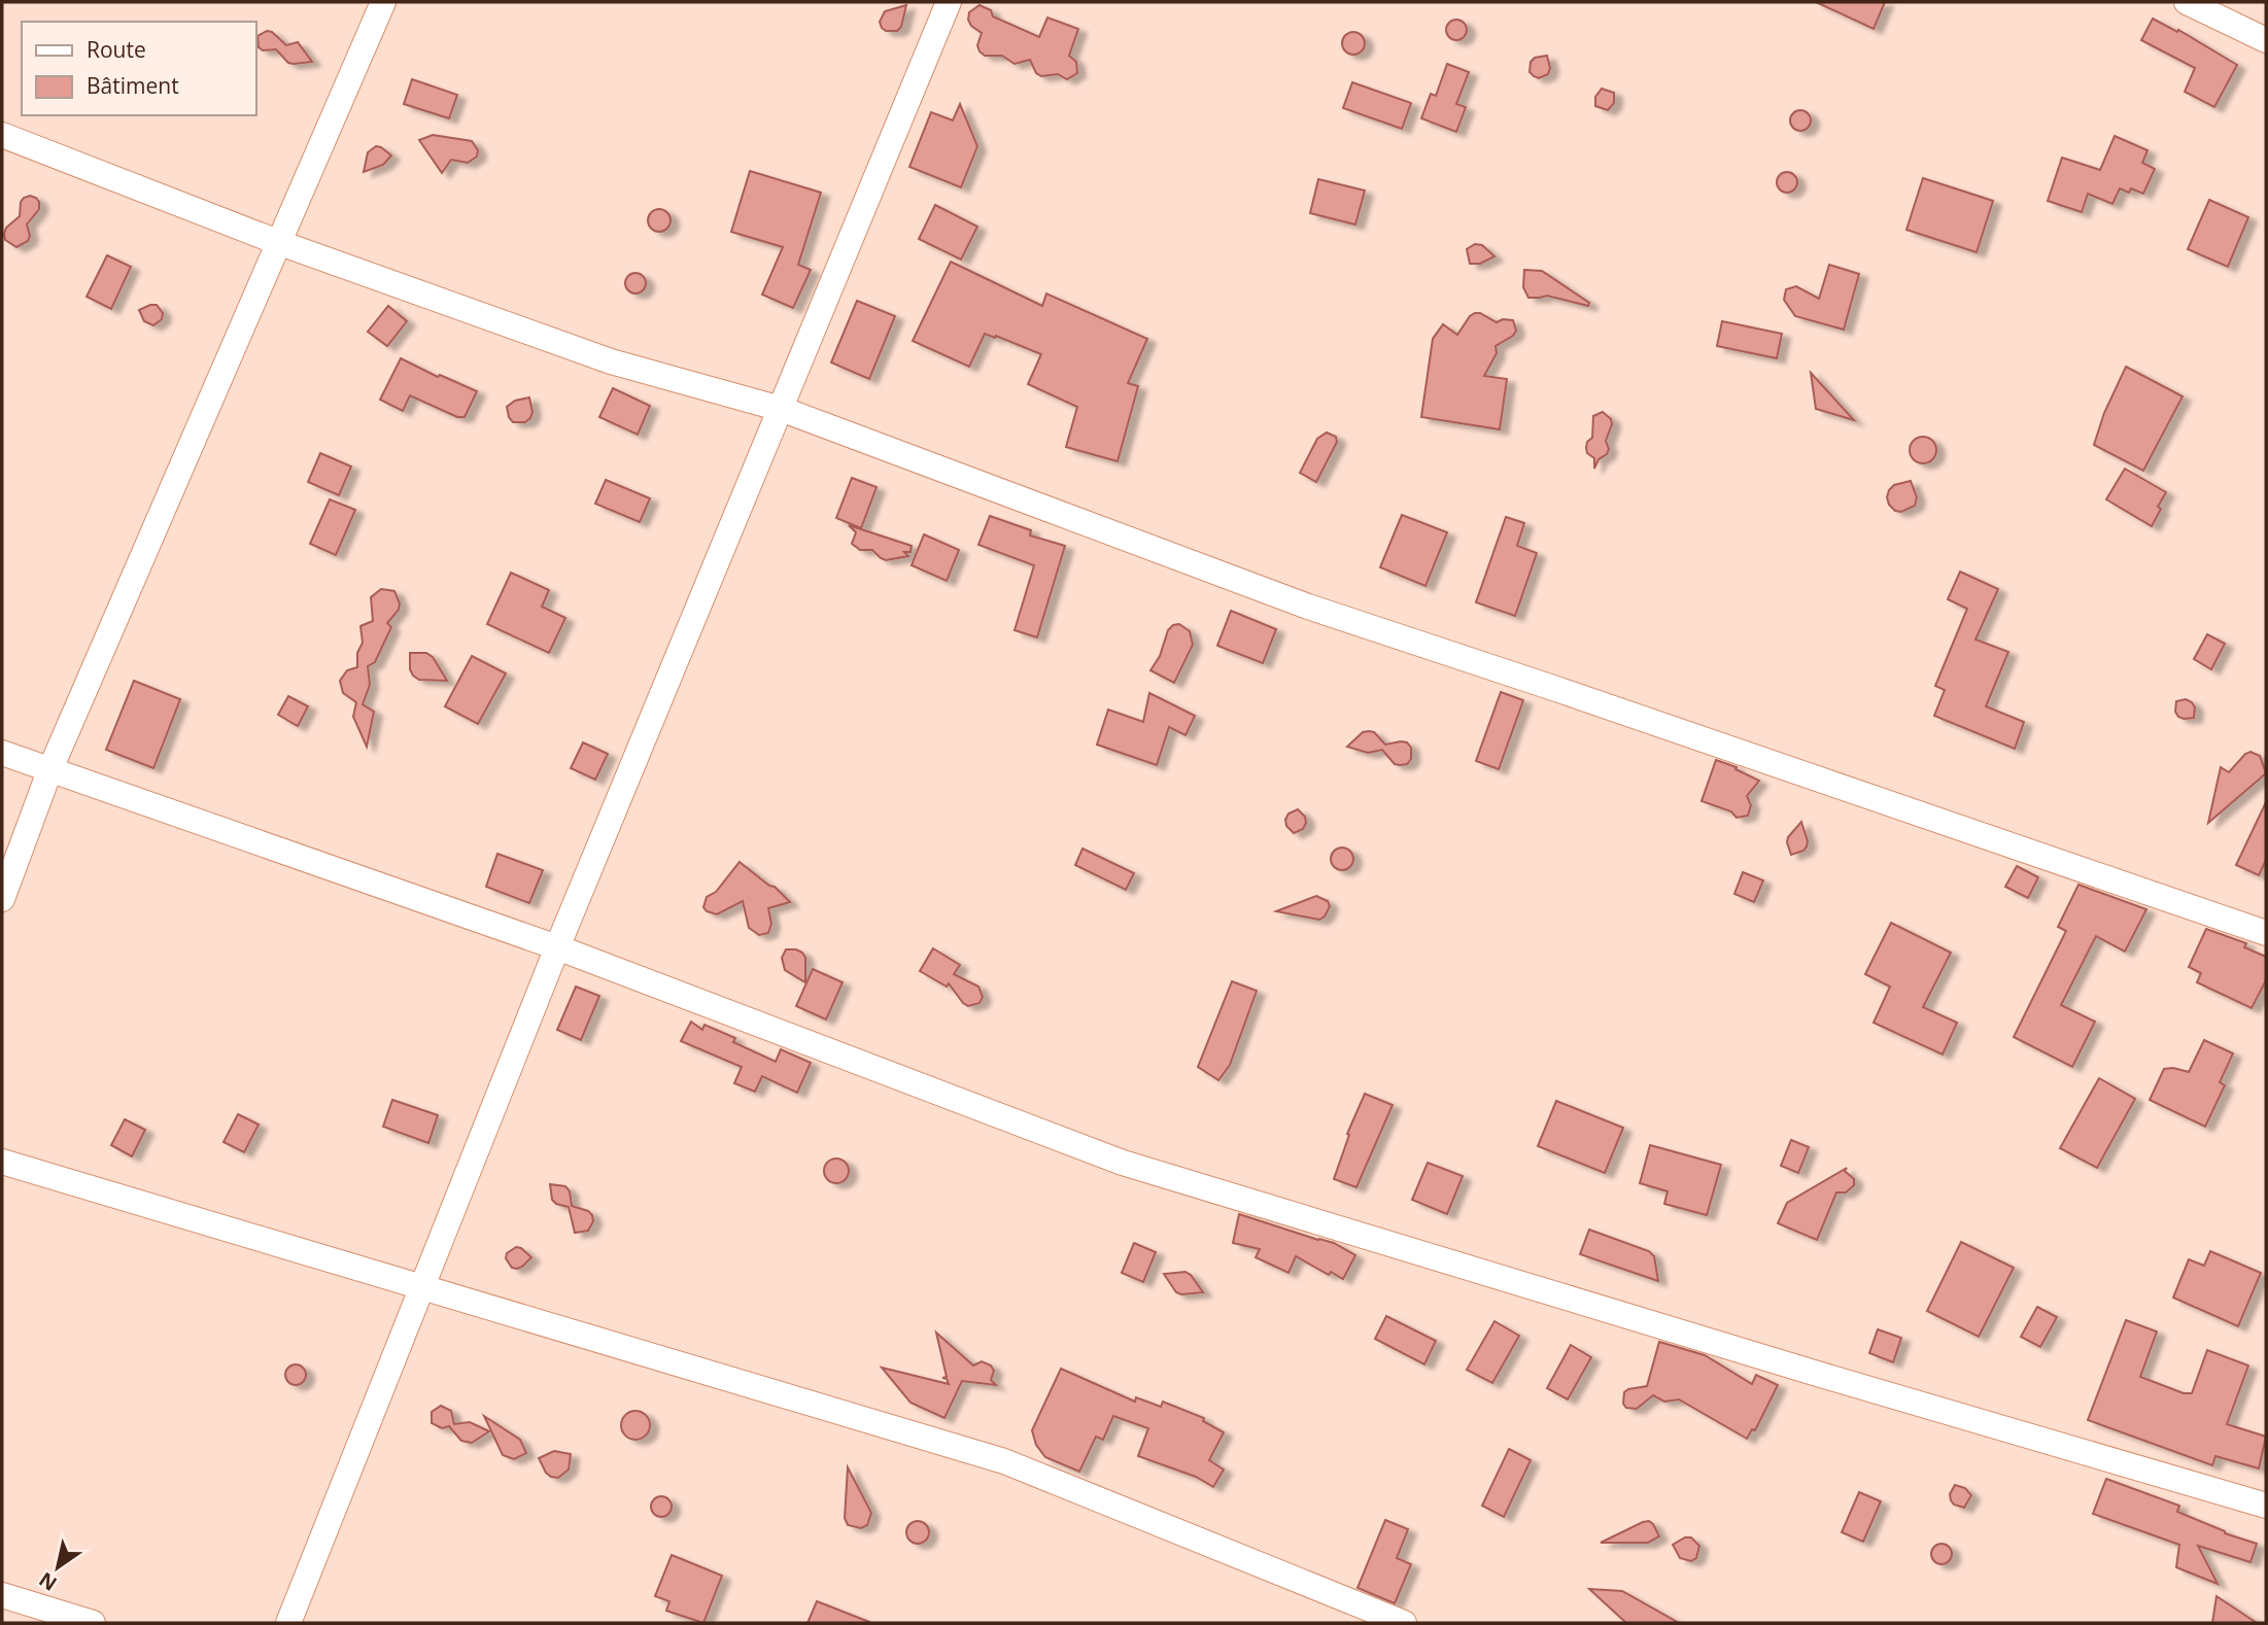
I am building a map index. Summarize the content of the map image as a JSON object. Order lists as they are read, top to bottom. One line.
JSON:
{"legend":["Route","Bâtiment"],"north":"bottom left"}
